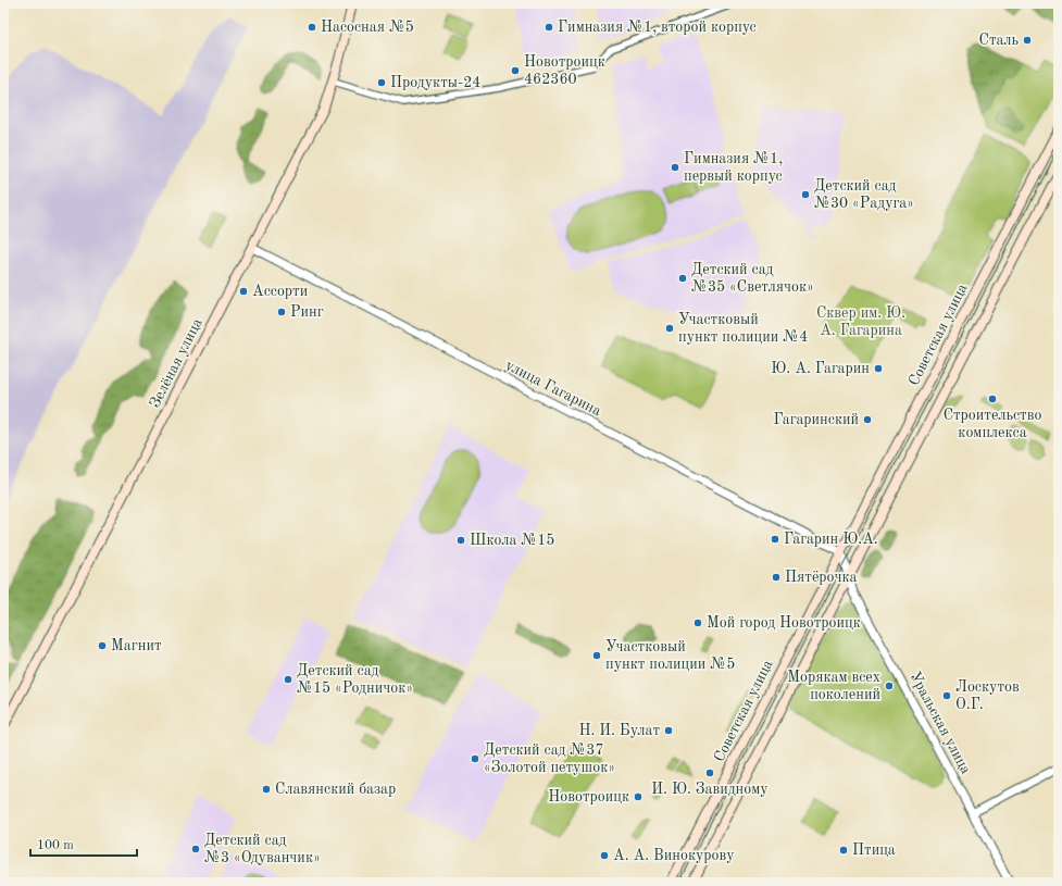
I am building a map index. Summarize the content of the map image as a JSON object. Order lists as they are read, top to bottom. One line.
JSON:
{"streets":{"main road":["Советская улица","Зелёная улица"],"street":["улица Гагарина","Уральская улица"]},"crossings":[["Советская улица","улица Гагарина"],["Советская улица","Уральская улица"],["Зелёная улица","улица Гагарина"]],"parks":["Сквер им. Ю. А. Гагарина"],"places":["Насосная №5","Гимназия №1, второй корпус","Сталь","Новотроицк 462360","Продукты-24","Гимназия №1, первый корпус","Детский сад №30 «Радуга»","Детский сад №35 «Светлячок»","Ассорти","Ринг","Участковый пункт полиции №4","Ю. А. Гагарин","Строительство комплекса","Гагаринский","Гагарин Ю.А.","Школа №15","Пятёрочка","Мой город Новотроицк","Магнит","Участковый пункт полиции №5","Детский сад №15 «Родничок»","Морякам всех поколений","Лоскутов О.Г.","Н. И. Булат","Детский сад №37 «Золотой петушок»","И. Ю. Завидному","Славянский базар","Новотроицк","Детский сад №3 «Одуванчик»","Птица","А. А. Винокурову"],"scale_bar":"100 m"}
